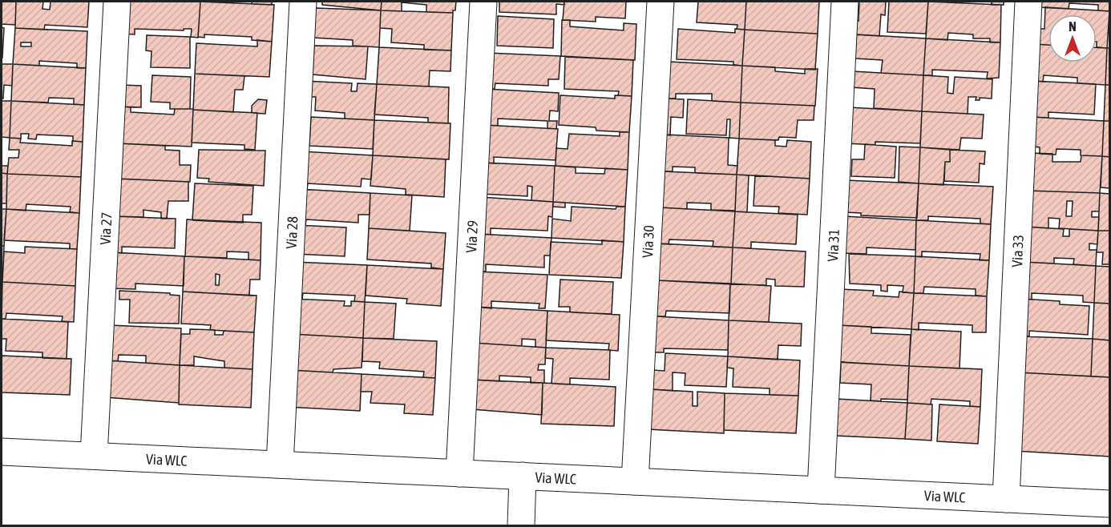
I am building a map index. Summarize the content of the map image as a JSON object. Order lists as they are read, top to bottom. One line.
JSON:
{"streets":{"street":["Via 27","Via 28","Via 29","Via 30","Via 31","Via 33","Via WLC"]},"crossings":[["Via 27","Via WLC"],["Via 28","Via WLC"],["Via 29","Via WLC"],["Via 30","Via WLC"],["Via 31","Via WLC"],["Via 33","Via WLC"]],"north":"top"}
